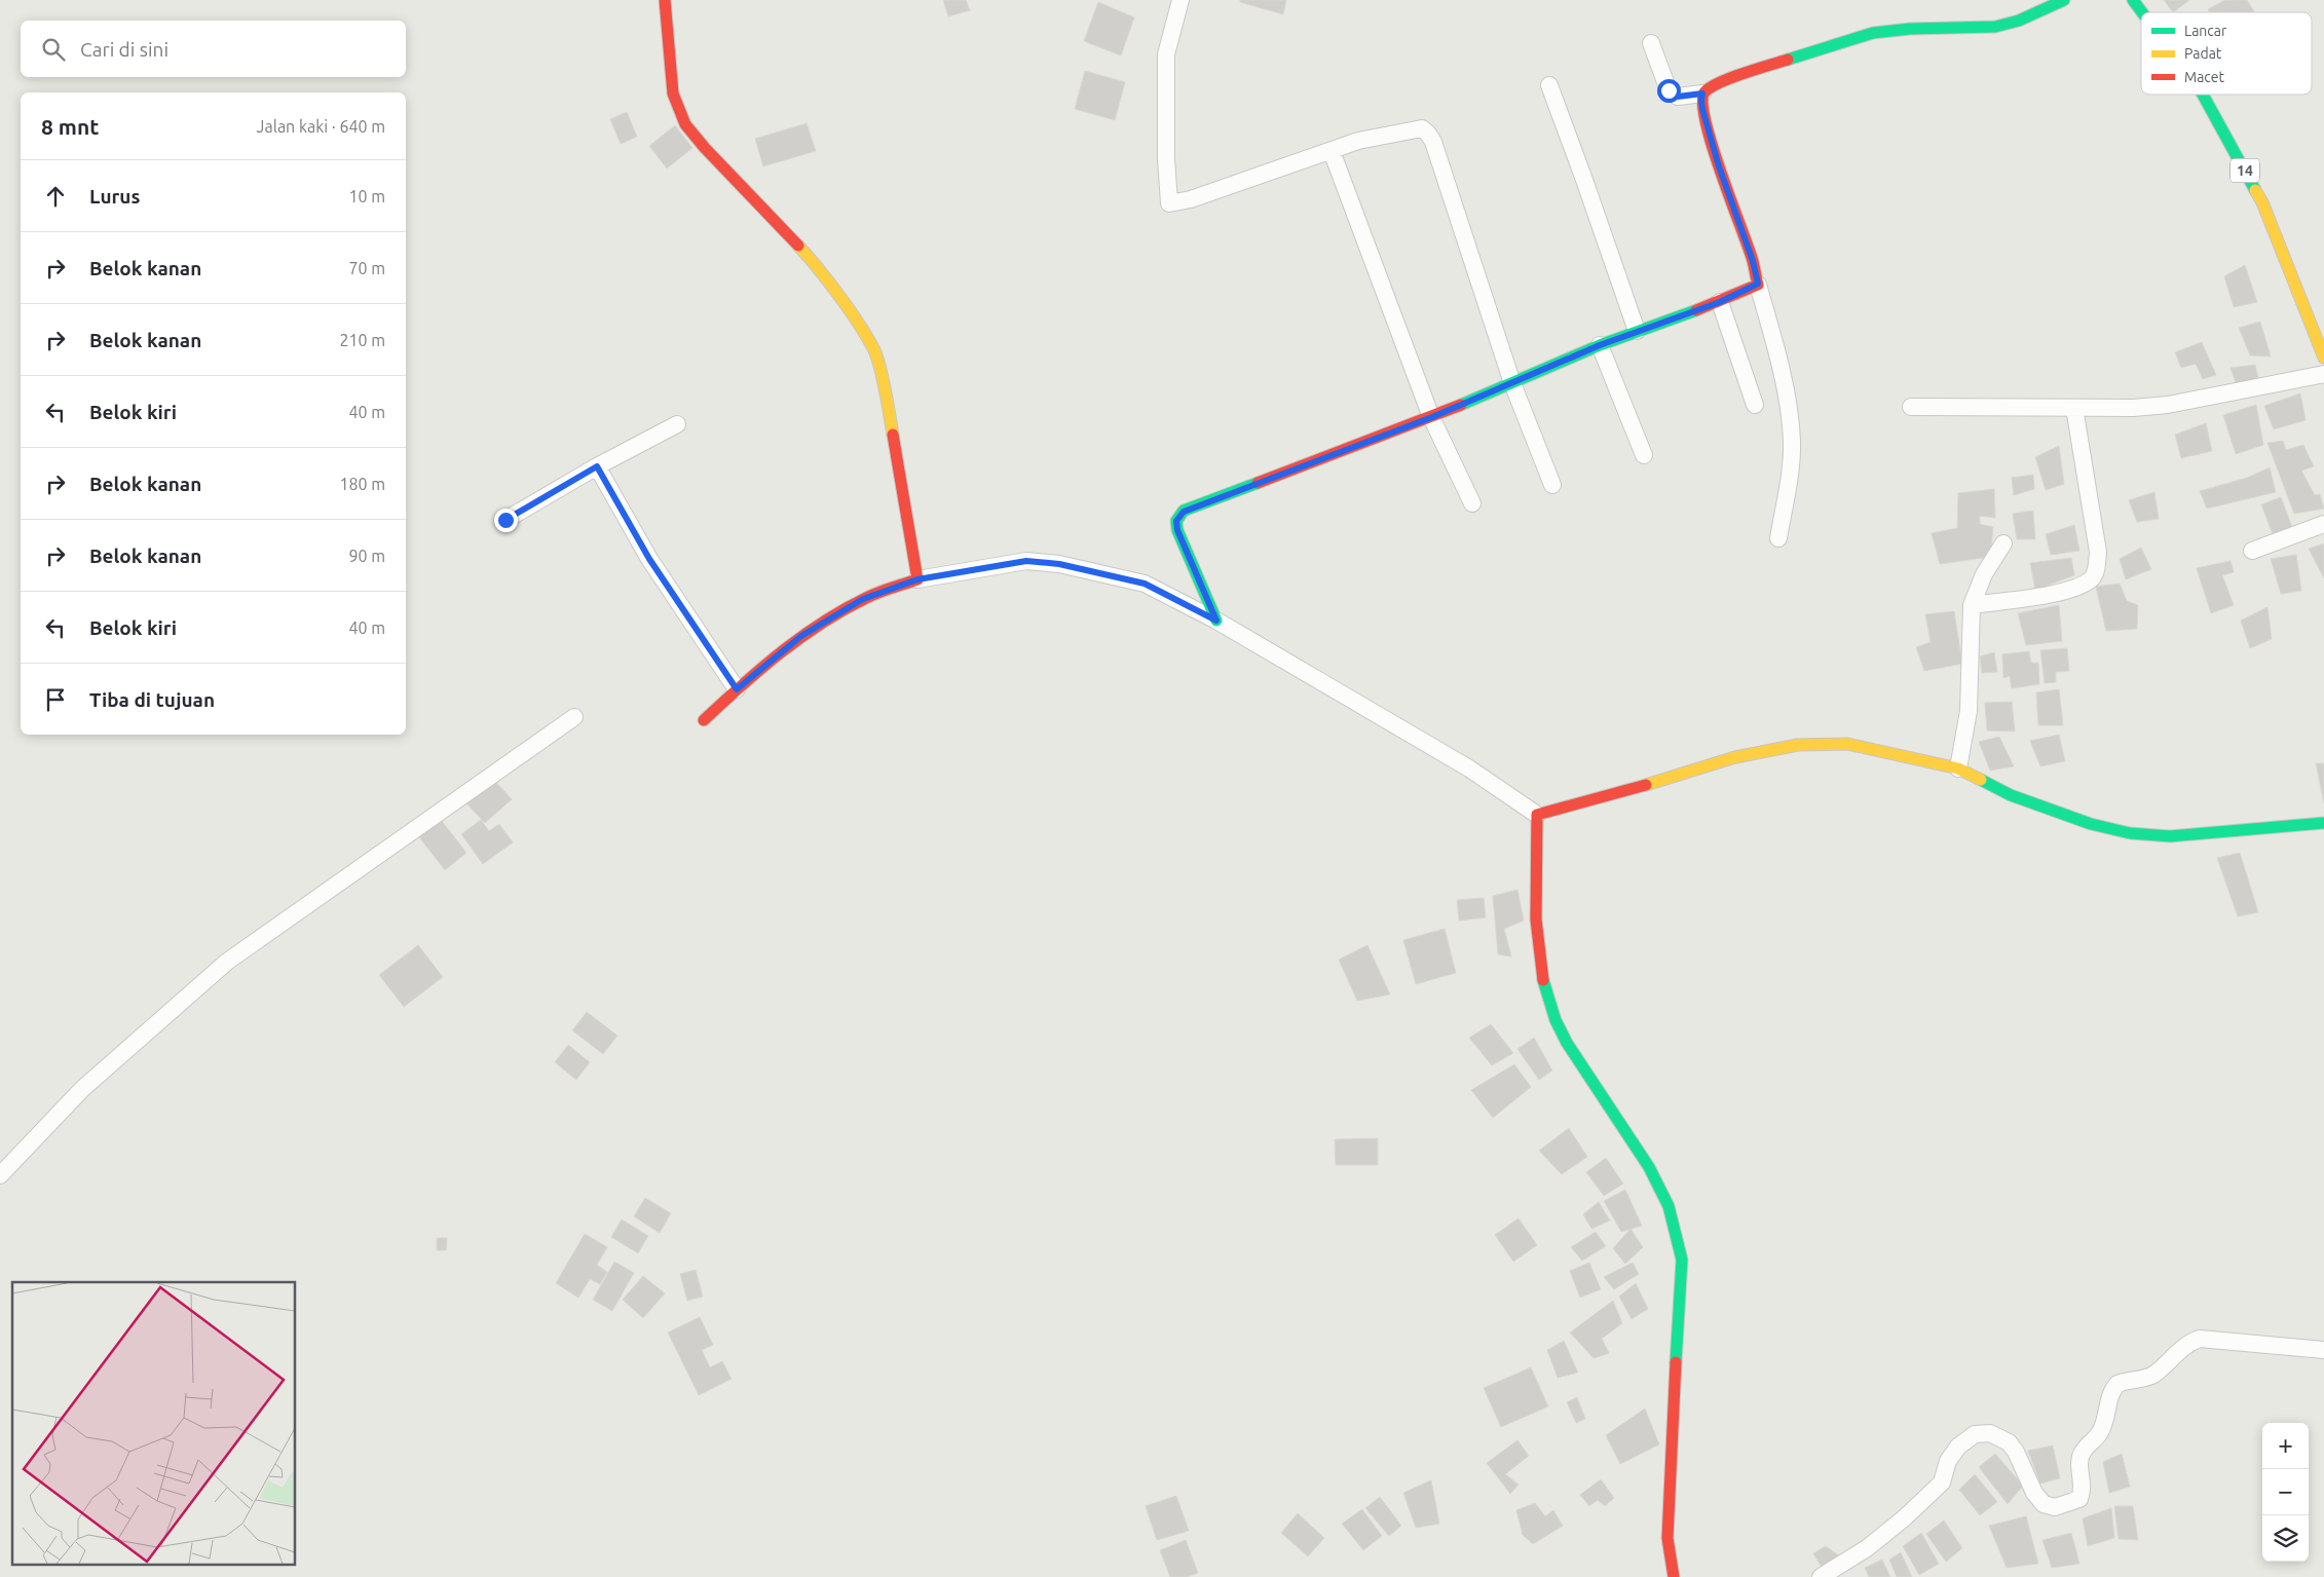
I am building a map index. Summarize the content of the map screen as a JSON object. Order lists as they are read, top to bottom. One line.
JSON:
{"streets":{"main road":["14"]},"legend":["Lancar","Padat","Macet"],"page":{"search":"Cari di sini","heading":["8 mnt","Jalan kaki · 640 m"],"list":[["Lurus","10 m"],["Belok kanan","70 m"],["Belok kanan","210 m"],["Belok kiri","40 m"],["Belok kanan","180 m"],["Belok kanan","90 m"],["Belok kiri","40 m"],"Tiba di tujuan"],"map_buttons":["+","−"]}}
